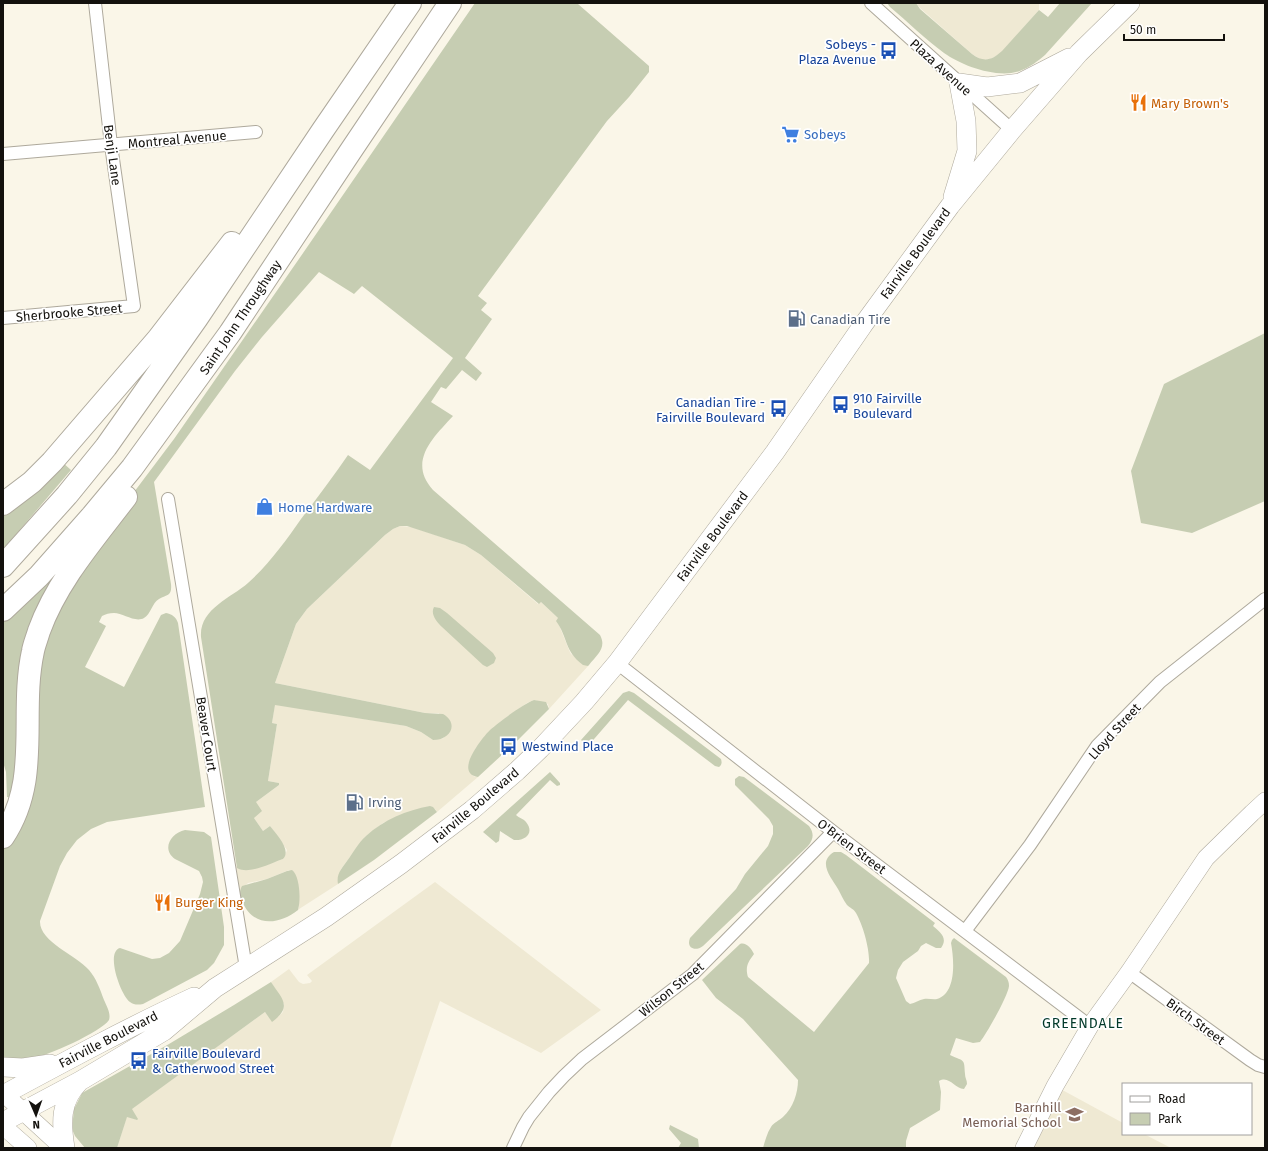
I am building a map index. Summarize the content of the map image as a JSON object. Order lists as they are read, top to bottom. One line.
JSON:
{"streets":{"highway":["Saint John Throughway"],"main road":["Fairville Boulevard"],"street":["Plaza Avenue","Montreal Avenue","Benji Lane","Sherbrooke Street","Lloyd Street","Beaver Court","O'Brien Street","Wilson Street","Birch Street"]},"crossings":[["Plaza Avenue","Fairville Boulevard"],["Montreal Avenue","Benji Lane"],["Benji Lane","Sherbrooke Street"],["Fairville Boulevard","Beaver Court"],["Fairville Boulevard","O'Brien Street"],["Lloyd Street","O'Brien Street"],["O'Brien Street","Wilson Street"]],"districts":["GREENDALE"],"places":{"bus stop":["Sobeys - Plaza Avenue","910 Fairville Boulevard","Canadian Tire - Fairville Boulevard","Westwind Place","Fairville Boulevard & Catherwood Street"],"restaurant":["Mary Brown's","Burger King"],"supermarket":["Sobeys"],"fuel station":["Canadian Tire","Irving"],"shop":["Home Hardware"],"school or university":["Barnhill Memorial School"]},"legend":["Road","Park"],"scale_bar":"50 m","north":"bottom"}
